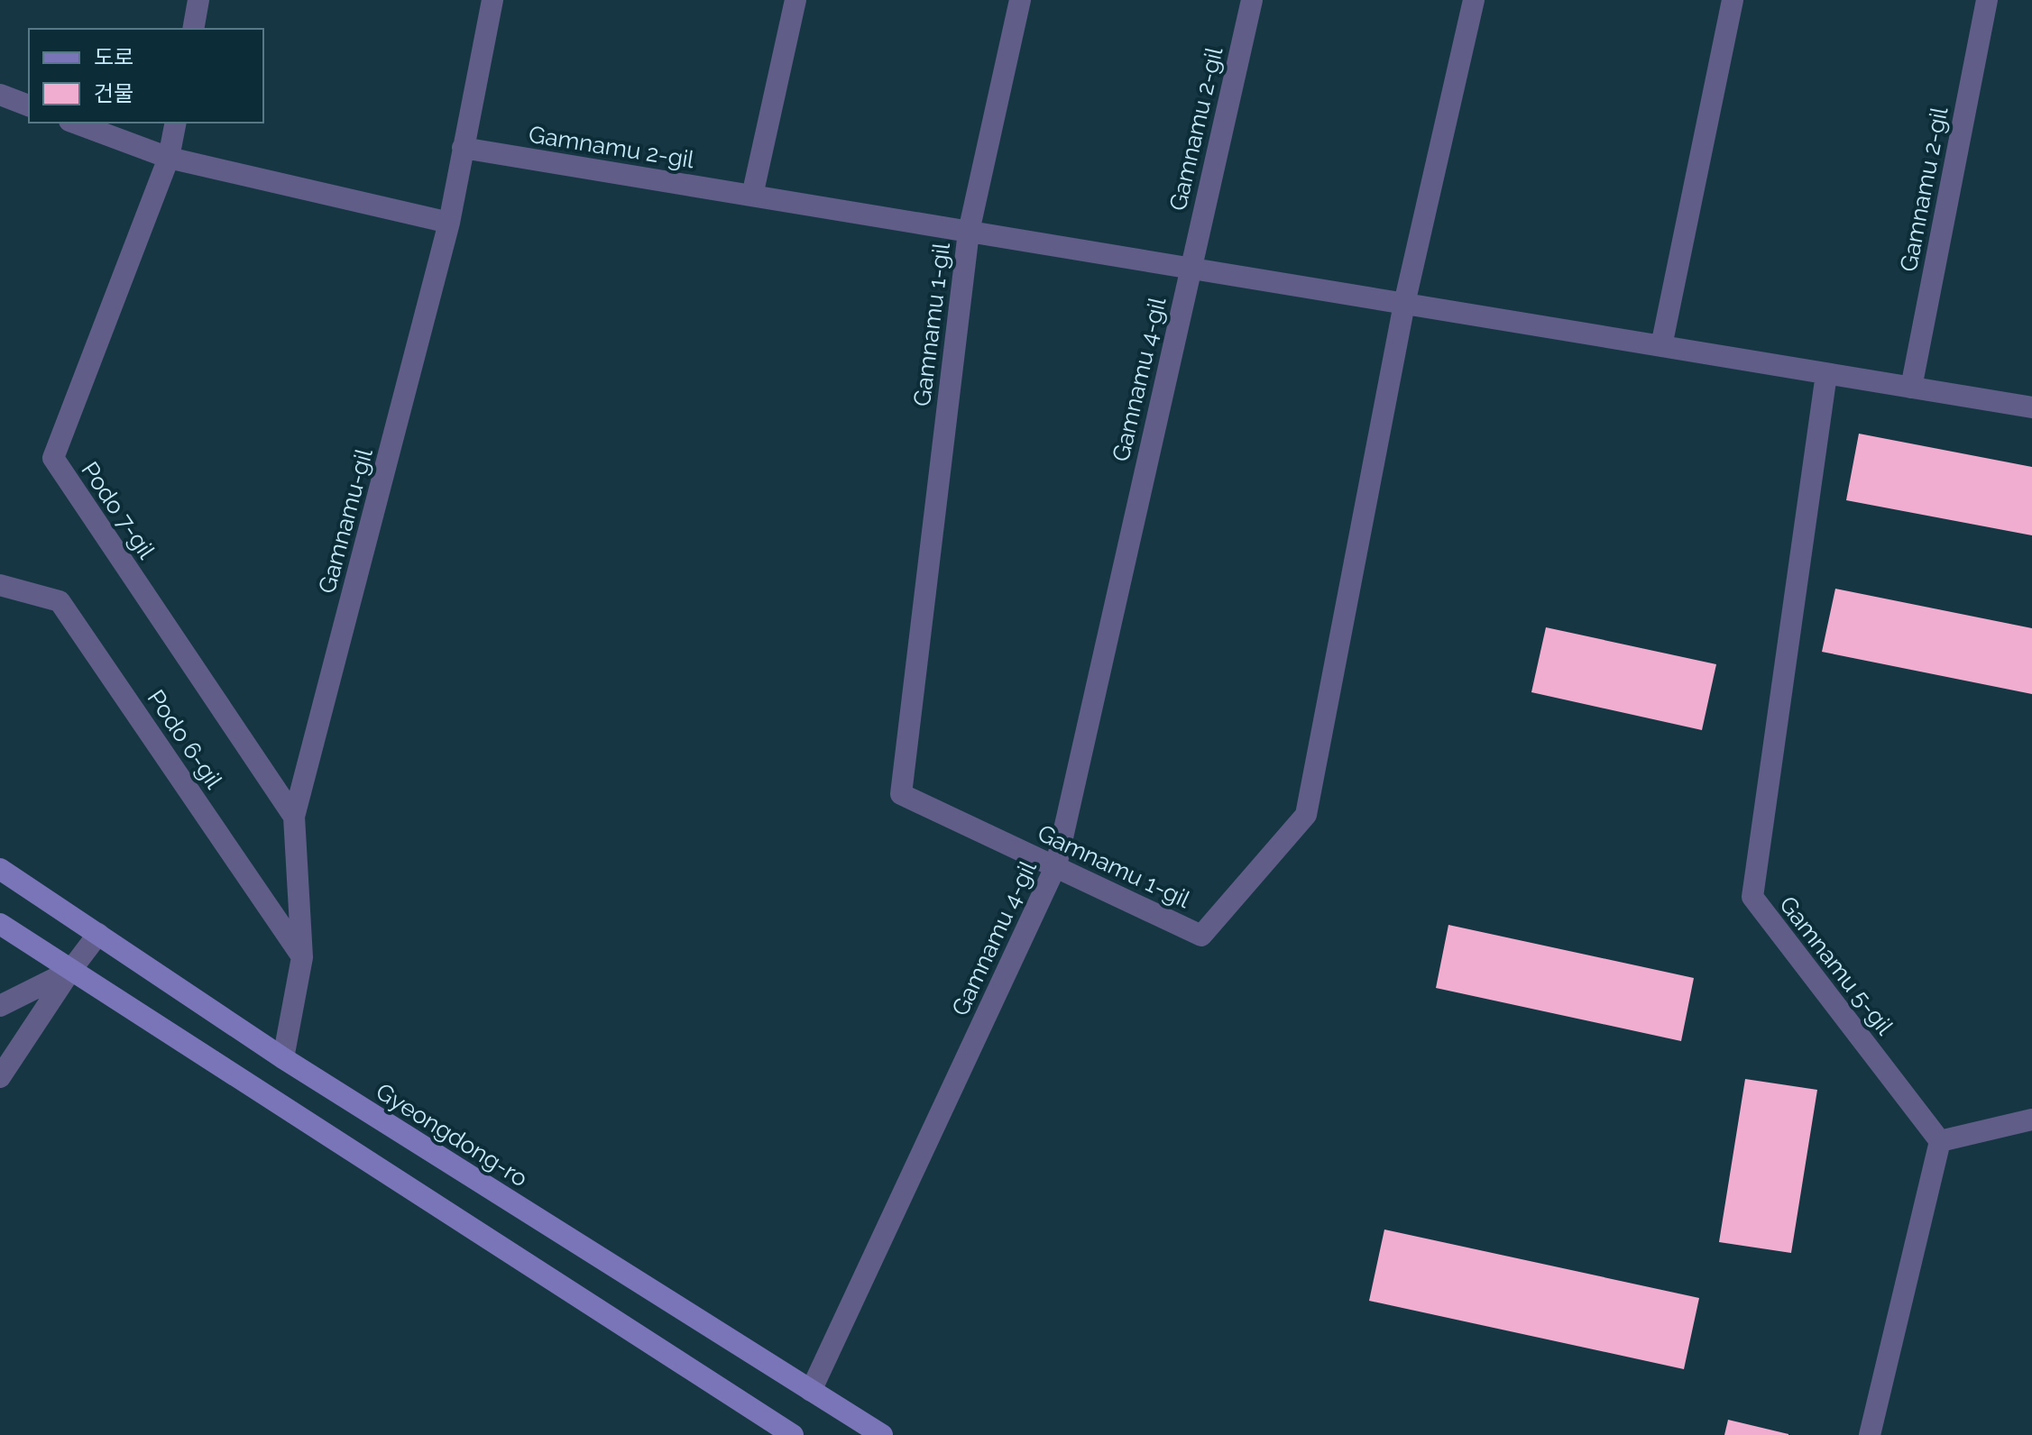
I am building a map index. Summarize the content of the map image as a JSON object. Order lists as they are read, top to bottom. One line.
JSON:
{"streets":{"street":["Gamnamu 2-gil","Gamnamu 1-gil","Gamnamu 4-gil","Podo 7-gil","Gamnamu-gil","Podo 6-gil","Gamnamu 5-gil","Gyeongdong-ro"]},"crossings":[["Gamnamu 2-gil","Gamnamu 1-gil"],["Gamnamu 2-gil","Gamnamu 4-gil"],["Gamnamu 2-gil","Gamnamu-gil"],["Gamnamu 2-gil","Gamnamu 5-gil"],["Gamnamu 1-gil","Gamnamu 4-gil"],["Gamnamu 4-gil","Gyeongdong-ro"],["Podo 7-gil","Gamnamu-gil"],["Gamnamu-gil","Podo 6-gil"],["Gamnamu-gil","Gyeongdong-ro"]],"legend":["도로","건물"]}
